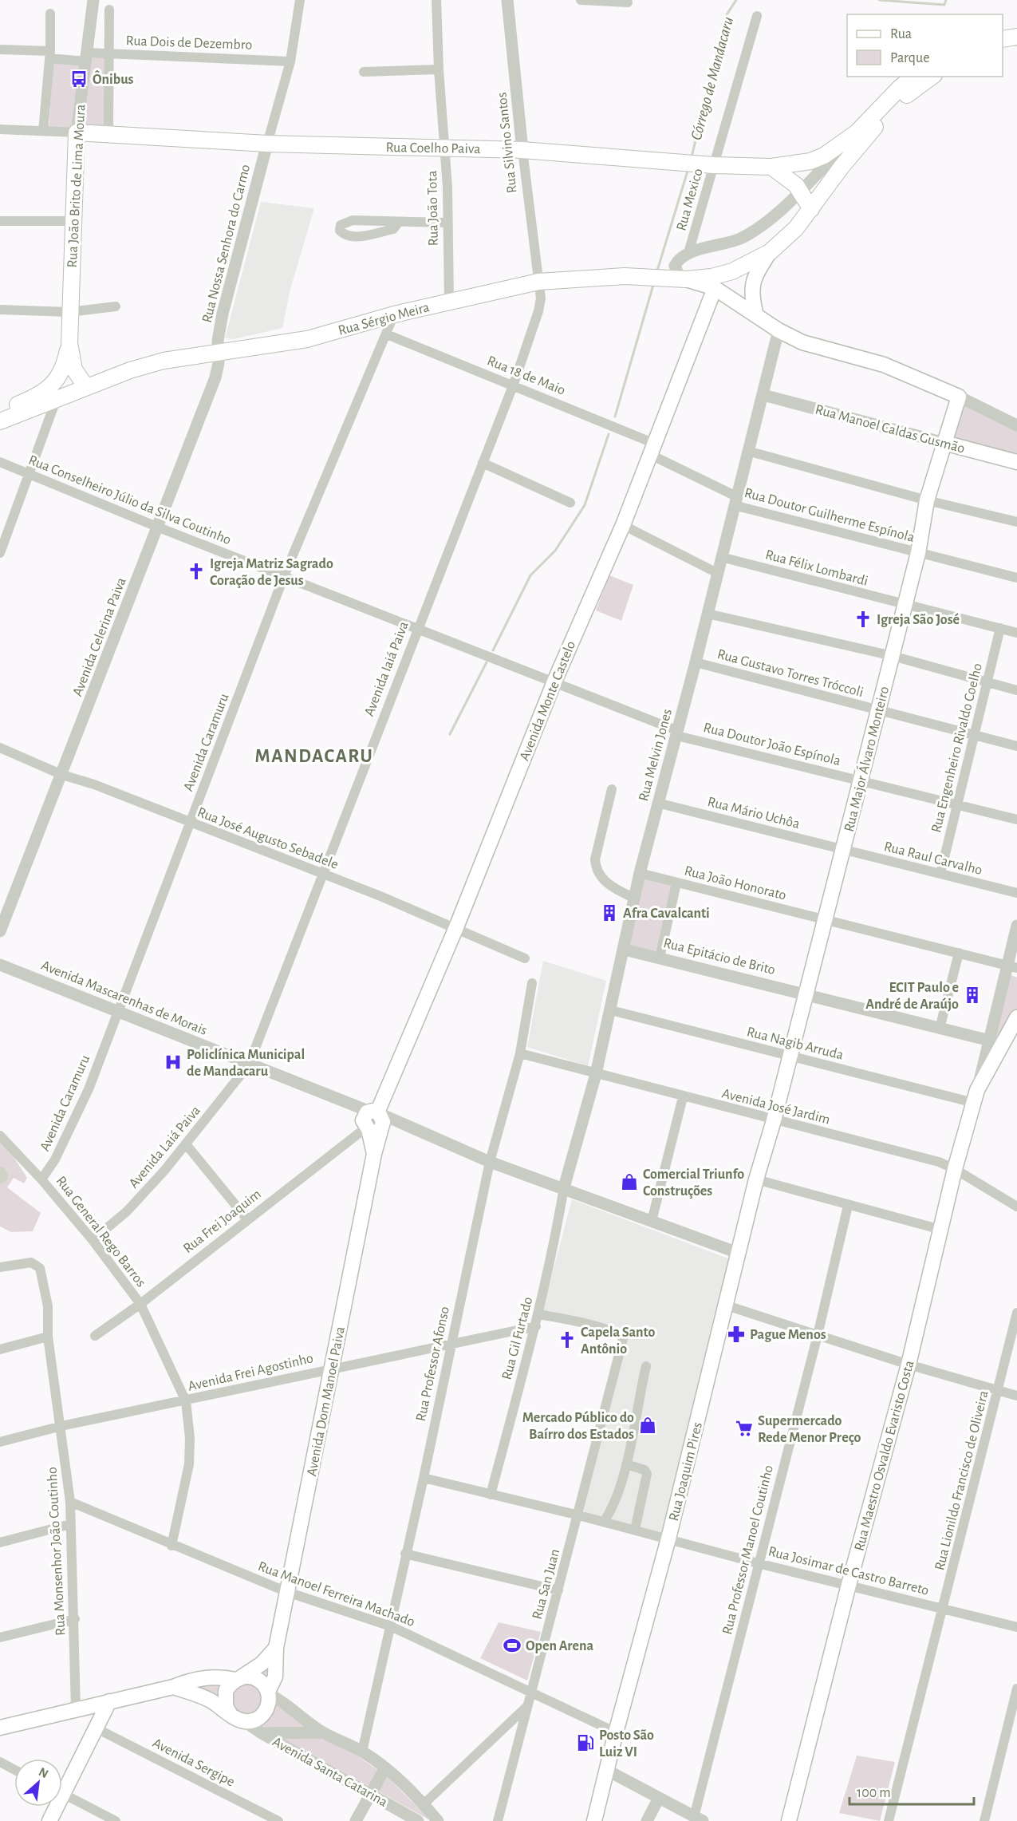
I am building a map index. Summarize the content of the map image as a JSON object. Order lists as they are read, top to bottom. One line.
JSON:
{"streets":{"main road":["Rua Coelho Paiva","Rua João Brito de Lima Moura","Rua Sérgio Meira","Rua Manoel Caldas Gusmão","Avenida Monte Castelo","Rua Major Álvaro Monteiro","Avenida Dom Manoel Paiva","Rua Maestro Osvaldo Evaristo Costa","Rua Joaquim Pires","Avenida Santa Catarina"],"street":["Rua Dois de Dezembro","Rua Silvino Santos","Rua Mexico","Rua João Tota","Rua Nossa Senhora do Carmo","Rua 18 de Maio","Rua Conselheiro Júlio da Silva Coutinho","Rua Doutor Guilherme Espínola","Rua Félix Lombardi","Avenida Celerina Paiva","Avenida Iaiá Paiva","Rua Gustavo Torres Tróccoli","Avenida Caramuru","Rua Doutor João Espínola","Rua Engenheiro Rivaldo Coelho","Rua Melvin Jones","Rua Mário Uchôa","Rua José Augusto Sebadele","Rua Raul Carvalho","Rua João Honorato","Rua Epitácio de Brito","Avenida Mascarenhas de Morais","Rua Nagib Arruda","Avenida José Jardim","Avenida Laiá Paiva","Rua Frei Joaquim","Rua General Rego Barros","Rua Gil Furtado","Rua Professor Afonso","Avenida Frei Agostinho","Rua Lionildo Francisco de Oliveira","Rua Professor Manoel Coutinho","Rua Monsenhor João Coutinho","Rua Josimar de Castro Barreto","Rua San Juan","Rua Manoel Ferreira Machado","Avenida Sergipe"]},"crossings":[["Rua Dois de Dezembro","Rua João Brito de Lima Moura"],["Rua Silvino Santos","Rua Coelho Paiva"],["Rua Silvino Santos","Rua Sérgio Meira"],["Rua Silvino Santos","Avenida Iaiá Paiva"],["Rua Coelho Paiva","Rua João Brito de Lima Moura"],["Rua Coelho Paiva","Rua Mexico"],["Rua Coelho Paiva","Rua João Tota"],["Rua Coelho Paiva","Rua Nossa Senhora do Carmo"],["Rua João Tota","Rua Sérgio Meira"],["Rua Nossa Senhora do Carmo","Rua Sérgio Meira"],["Rua Nossa Senhora do Carmo","Avenida Celerina Paiva"],["Rua Sérgio Meira","Avenida Celerina Paiva"],["Rua Sérgio Meira","Avenida Iaiá Paiva"],["Rua Sérgio Meira","Avenida Caramuru"],["Rua 18 de Maio","Rua Doutor Guilherme Espínola"],["Rua 18 de Maio","Avenida Iaiá Paiva"],["Rua 18 de Maio","Avenida Monte Castelo"],["Rua 18 de Maio","Avenida Caramuru"],["Rua 18 de Maio","Rua Melvin Jones"],["Rua Manoel Caldas Gusmão","Rua Melvin Jones"],["Rua Manoel Caldas Gusmão","Rua Major Álvaro Monteiro"],["Rua Conselheiro Júlio da Silva Coutinho","Avenida Celerina Paiva"],["Rua Conselheiro Júlio da Silva Coutinho","Avenida Iaiá Paiva"],["Rua Conselheiro Júlio da Silva Coutinho","Avenida Monte Castelo"],["Rua Conselheiro Júlio da Silva Coutinho","Avenida Caramuru"],["Rua Conselheiro Júlio da Silva Coutinho","Rua Doutor João Espínola"],["Rua Conselheiro Júlio da Silva Coutinho","Rua Melvin Jones"],["Rua Doutor Guilherme Espínola","Rua Melvin Jones"],["Rua Doutor Guilherme Espínola","Rua Major Álvaro Monteiro"],["Rua Félix Lombardi","Rua Engenheiro Rivaldo Coelho"],["Rua Félix Lombardi","Rua Melvin Jones"],["Rua Félix Lombardi","Rua Major Álvaro Monteiro"],["Avenida Celerina Paiva","Rua José Augusto Sebadele"],["Avenida Iaiá Paiva","Rua José Augusto Sebadele"],["Avenida Iaiá Paiva","Avenida Mascarenhas de Morais"],["Avenida Iaiá Paiva","Avenida Laiá Paiva"],["Rua Gustavo Torres Tróccoli","Rua Engenheiro Rivaldo Coelho"],["Rua Gustavo Torres Tróccoli","Rua Melvin Jones"],["Rua Gustavo Torres Tróccoli","Rua Major Álvaro Monteiro"],["Avenida Monte Castelo","Rua José Augusto Sebadele"],["Avenida Monte Castelo","Avenida Mascarenhas de Morais"],["Avenida Monte Castelo","Rua Frei Joaquim"],["Avenida Monte Castelo","Avenida Dom Manoel Paiva"],["Avenida Caramuru","Rua José Augusto Sebadele"],["Avenida Caramuru","Avenida Mascarenhas de Morais"],["Avenida Caramuru","Rua General Rego Barros"],["Rua Doutor João Espínola","Rua Engenheiro Rivaldo Coelho"],["Rua Doutor João Espínola","Rua Melvin Jones"],["Rua Doutor João Espínola","Rua Major Álvaro Monteiro"],["Rua Engenheiro Rivaldo Coelho","Rua Raul Carvalho"],["Rua Melvin Jones","Rua Mário Uchôa"],["Rua Melvin Jones","Rua João Honorato"],["Rua Melvin Jones","Rua Epitácio de Brito"],["Rua Melvin Jones","Rua Nagib Arruda"],["Rua Melvin Jones","Avenida José Jardim"],["Rua Melvin Jones","Rua Gil Furtado"],["Rua Major Álvaro Monteiro","Rua Mário Uchôa"],["Rua Major Álvaro Monteiro","Rua Raul Carvalho"],["Rua Major Álvaro Monteiro","Rua João Honorato"],["Rua Major Álvaro Monteiro","Rua Epitácio de Brito"],["Rua Major Álvaro Monteiro","Rua Nagib Arruda"],["Rua Major Álvaro Monteiro","Avenida José Jardim"],["Rua Major Álvaro Monteiro","Rua Joaquim Pires"],["Rua Mário Uchôa","Rua Raul Carvalho"],["Rua Epitácio de Brito","Rua Maestro Osvaldo Evaristo Costa"],["Avenida Mascarenhas de Morais","Avenida Laiá Paiva"],["Avenida Mascarenhas de Morais","Rua Frei Joaquim"],["Avenida Mascarenhas de Morais","Rua Professor Afonso"],["Avenida Mascarenhas de Morais","Avenida Dom Manoel Paiva"],["Rua Nagib Arruda","Rua Maestro Osvaldo Evaristo Costa"],["Avenida José Jardim","Rua Professor Afonso"],["Avenida José Jardim","Rua Maestro Osvaldo Evaristo Costa"],["Avenida José Jardim","Rua Joaquim Pires"],["Avenida Laiá Paiva","Rua General Rego Barros"],["Rua Frei Joaquim","Rua General Rego Barros"],["Rua Frei Joaquim","Avenida Dom Manoel Paiva"],["Rua General Rego Barros","Avenida Frei Agostinho"],["Rua General Rego Barros","Rua Manoel Ferreira Machado"],["Rua Gil Furtado","Avenida Frei Agostinho"],["Rua Gil Furtado","Rua Josimar de Castro Barreto"],["Rua Gil Furtado","Rua San Juan"],["Rua Professor Afonso","Avenida Frei Agostinho"],["Rua Professor Afonso","Rua Josimar de Castro Barreto"],["Rua Professor Afonso","Rua Manoel Ferreira Machado"],["Rua Professor Afonso","Avenida Santa Catarina"],["Avenida Frei Agostinho","Avenida Dom Manoel Paiva"],["Avenida Frei Agostinho","Rua Monsenhor João Coutinho"],["Avenida Dom Manoel Paiva","Rua Manoel Ferreira Machado"],["Avenida Dom Manoel Paiva","Avenida Santa Catarina"],["Rua Maestro Osvaldo Evaristo Costa","Rua Josimar de Castro Barreto"],["Rua Joaquim Pires","Rua Josimar de Castro Barreto"],["Rua Joaquim Pires","Rua Manoel Ferreira Machado"],["Rua Lionildo Francisco de Oliveira","Rua Josimar de Castro Barreto"],["Rua Professor Manoel Coutinho","Rua Josimar de Castro Barreto"],["Rua Monsenhor João Coutinho","Rua Manoel Ferreira Machado"],["Rua Monsenhor João Coutinho","Avenida Santa Catarina"],["Rua Josimar de Castro Barreto","Rua San Juan"],["Rua San Juan","Rua Manoel Ferreira Machado"]],"districts":["MANDACARU"],"water":["Córrego de Mandacaru"],"places":{"bus stop":["Ônibus"],"church":["Igreja Matriz Sagrado Coração de Jesus","Igreja São José","Capela Santo Antônio"],"building":["Afra Cavalcanti","ECIT Paulo e André de Araújo"],"hospital":["Policlínica Municipal de Mandacaru"],"shop":["Comercial Triunfo Construções","Mercado Público do Baírro dos Estados"],"pharmacy":["Pague Menos"],"supermarket":["Supermercado Rede Menor Preço"],"sports":["Open Arena"],"fuel station":["Posto São Luiz VI"]},"legend":["Rua","Parque"],"scale_bar":"100 m","north":"top right"}
